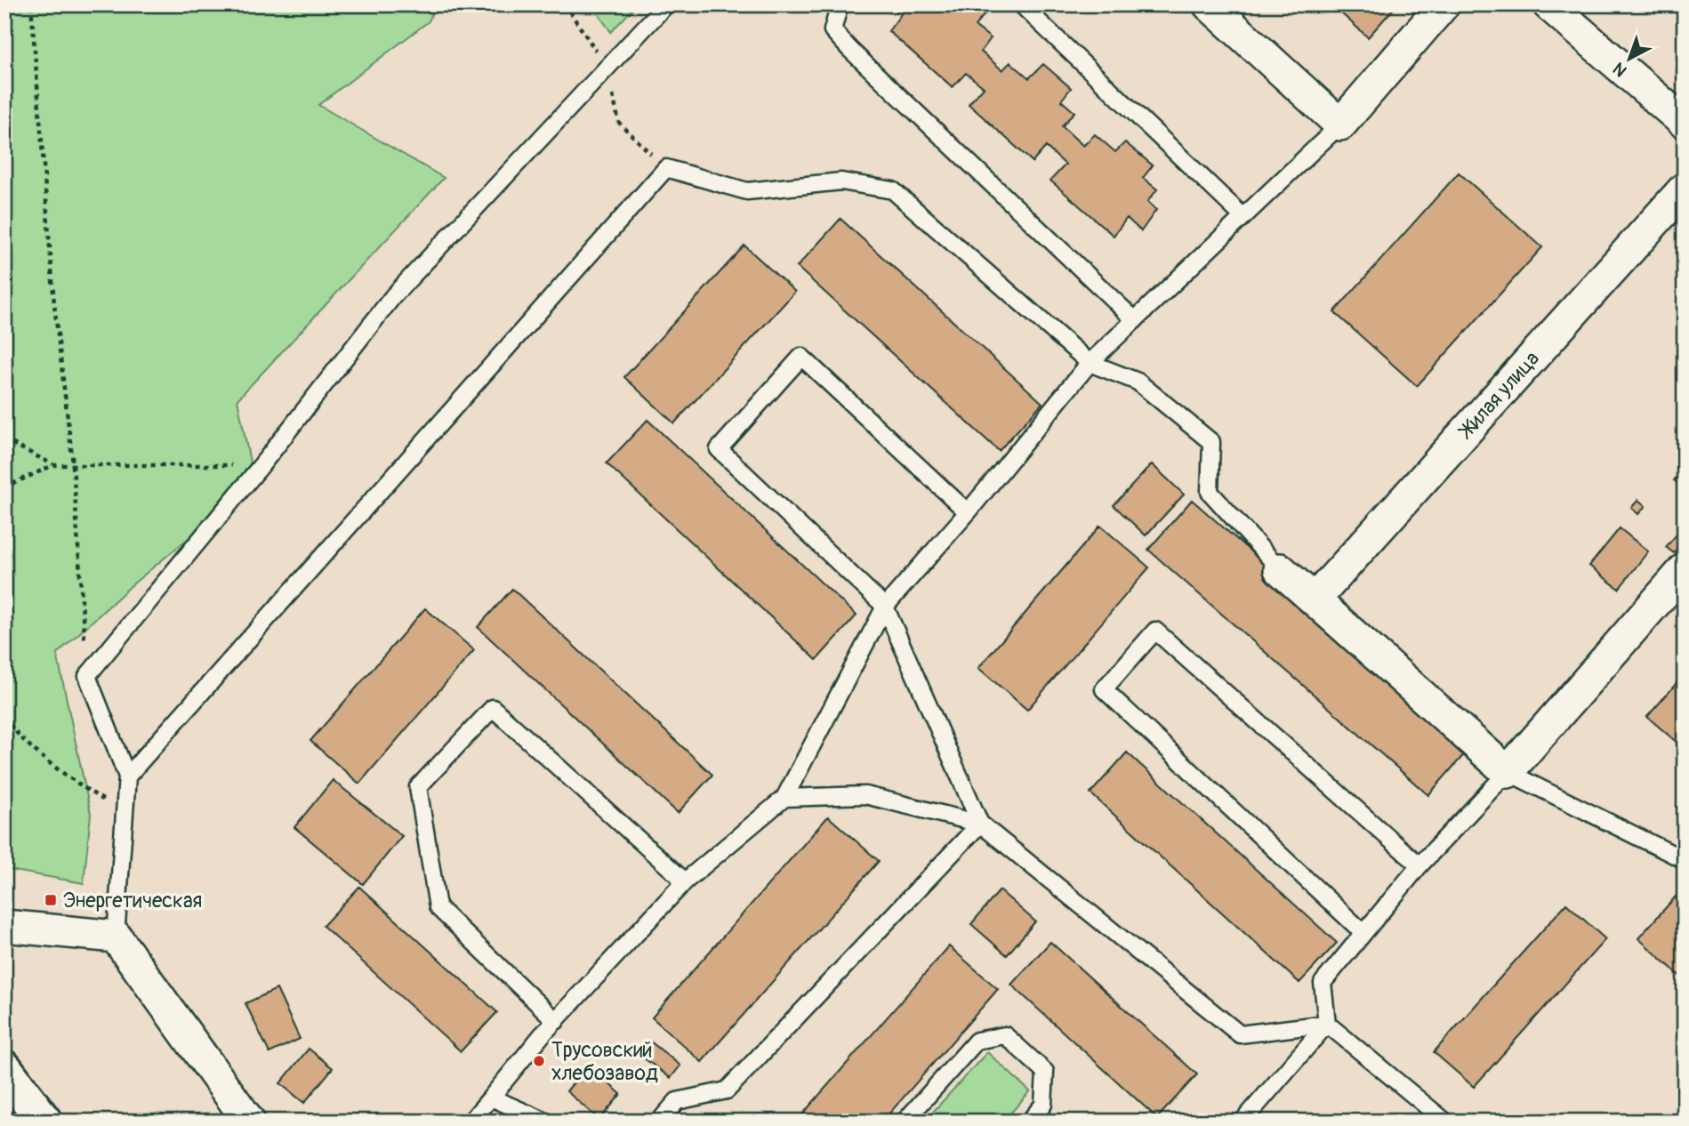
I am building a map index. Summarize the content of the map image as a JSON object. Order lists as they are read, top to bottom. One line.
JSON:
{"streets":{"street":["Жилая улица"]},"places":{"transit":["Энергетическая"],"other":["Трусовский хлебозавод"]},"north":"bottom left"}
